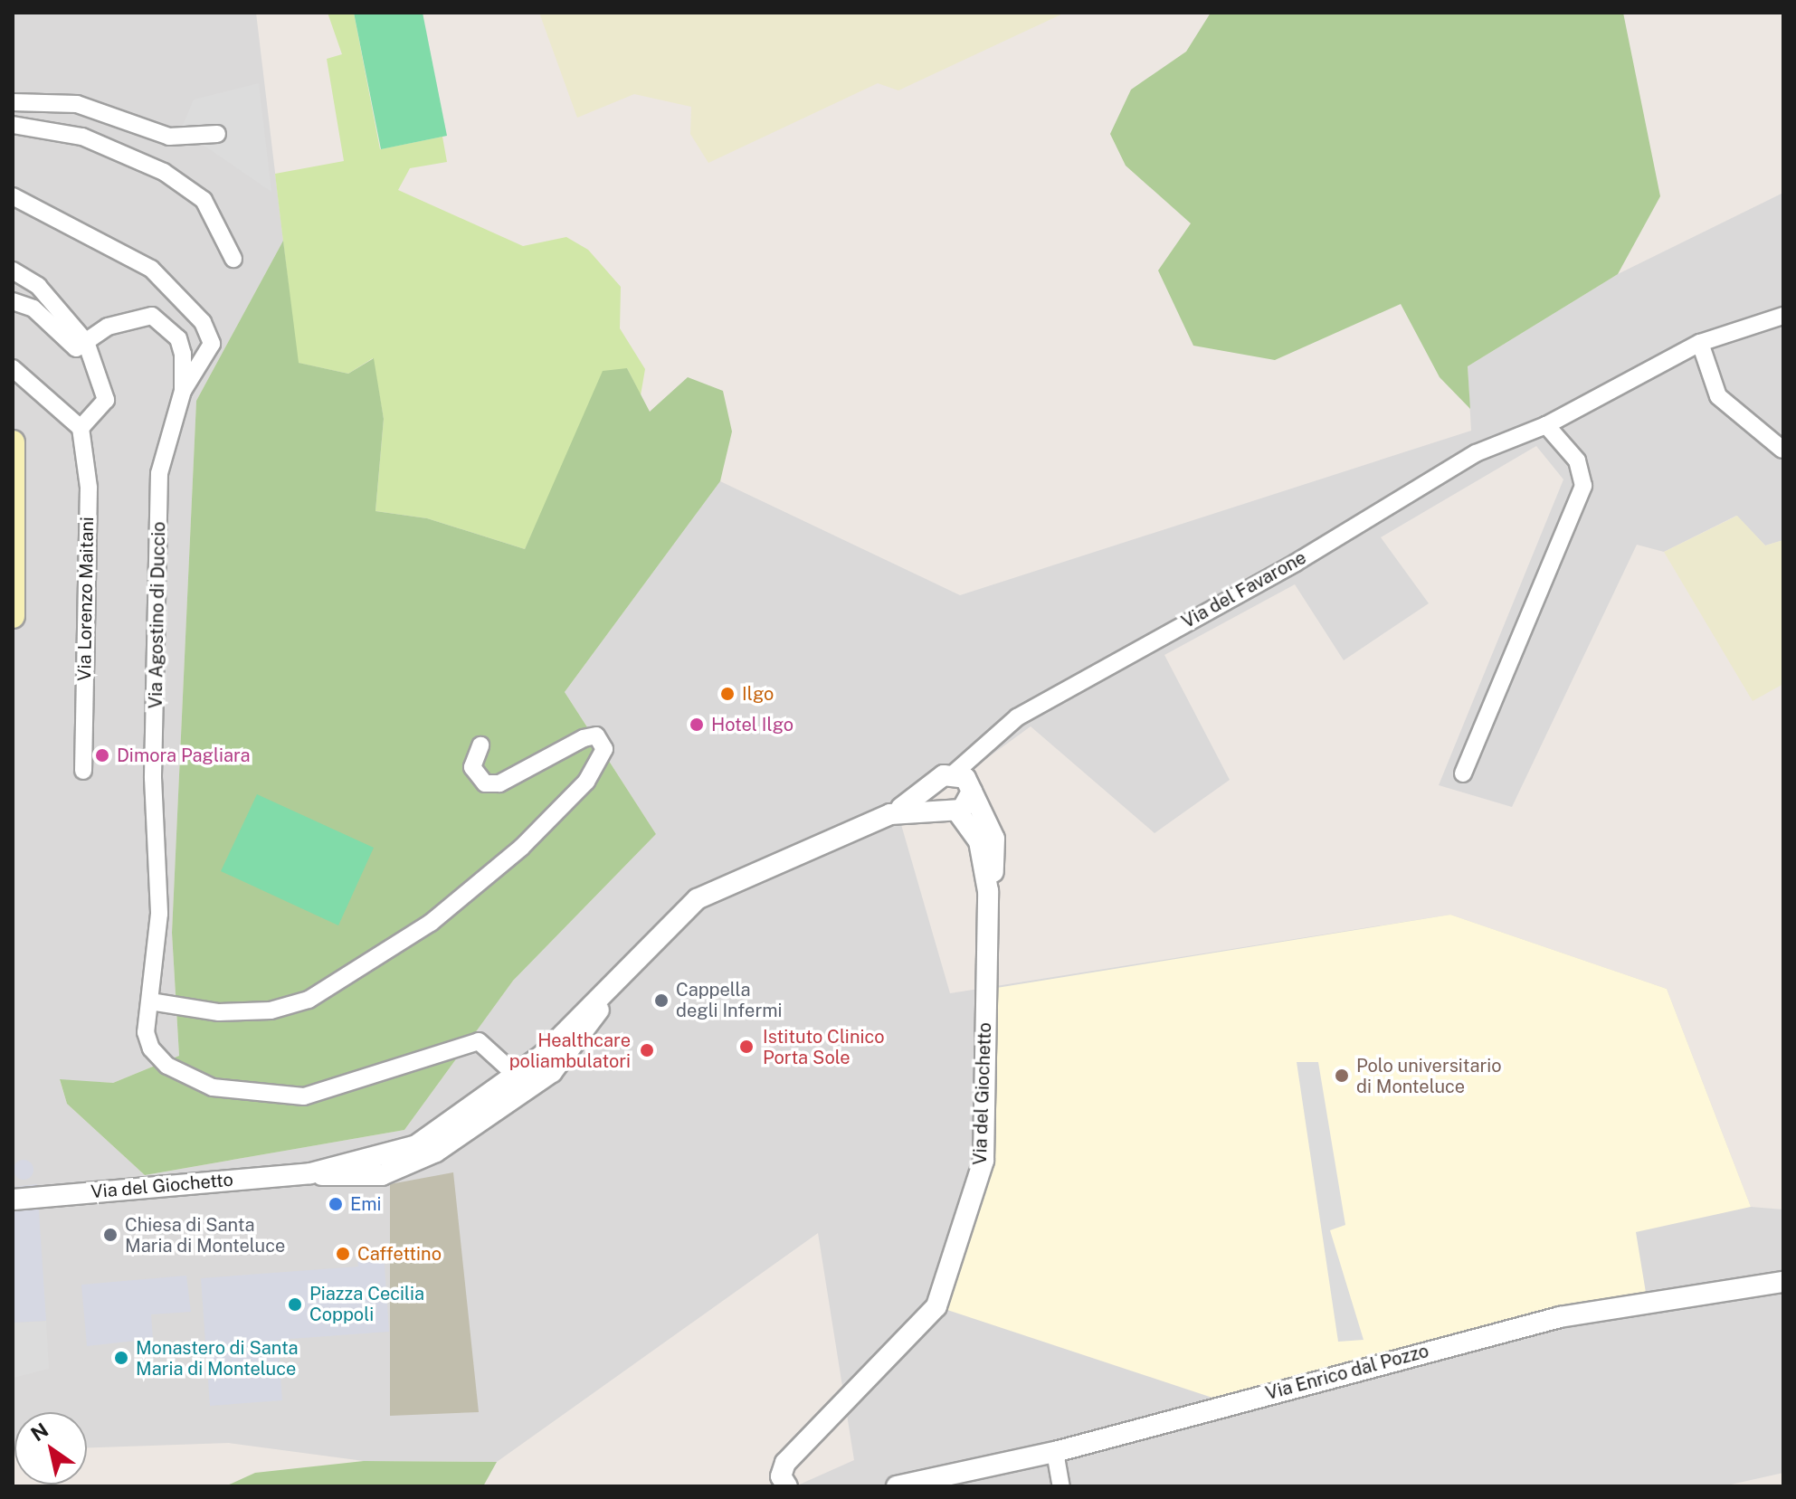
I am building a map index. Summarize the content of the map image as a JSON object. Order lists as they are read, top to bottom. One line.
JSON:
{"streets":{"street":["Via del Favarone","Via Lorenzo Maitani","Via Agostino di Duccio","Via del Giochetto","Via Enrico dal Pozzo"]},"crossings":[["Via del Favarone","Via del Giochetto"],["Via Agostino di Duccio","Via del Giochetto"]],"places":["Ilgo","Hotel Ilgo","Dimora Pagliara","Cappella degli Infermi","Istituto Clinico Porta Sole","Healthcare poliambulatori","Polo universitario di Monteluce","Emi","Chiesa di Santa Maria di Monteluce","Caffettino","Piazza Cecilia Coppoli","Monastero di Santa Maria di Monteluce"],"north":"top left"}
